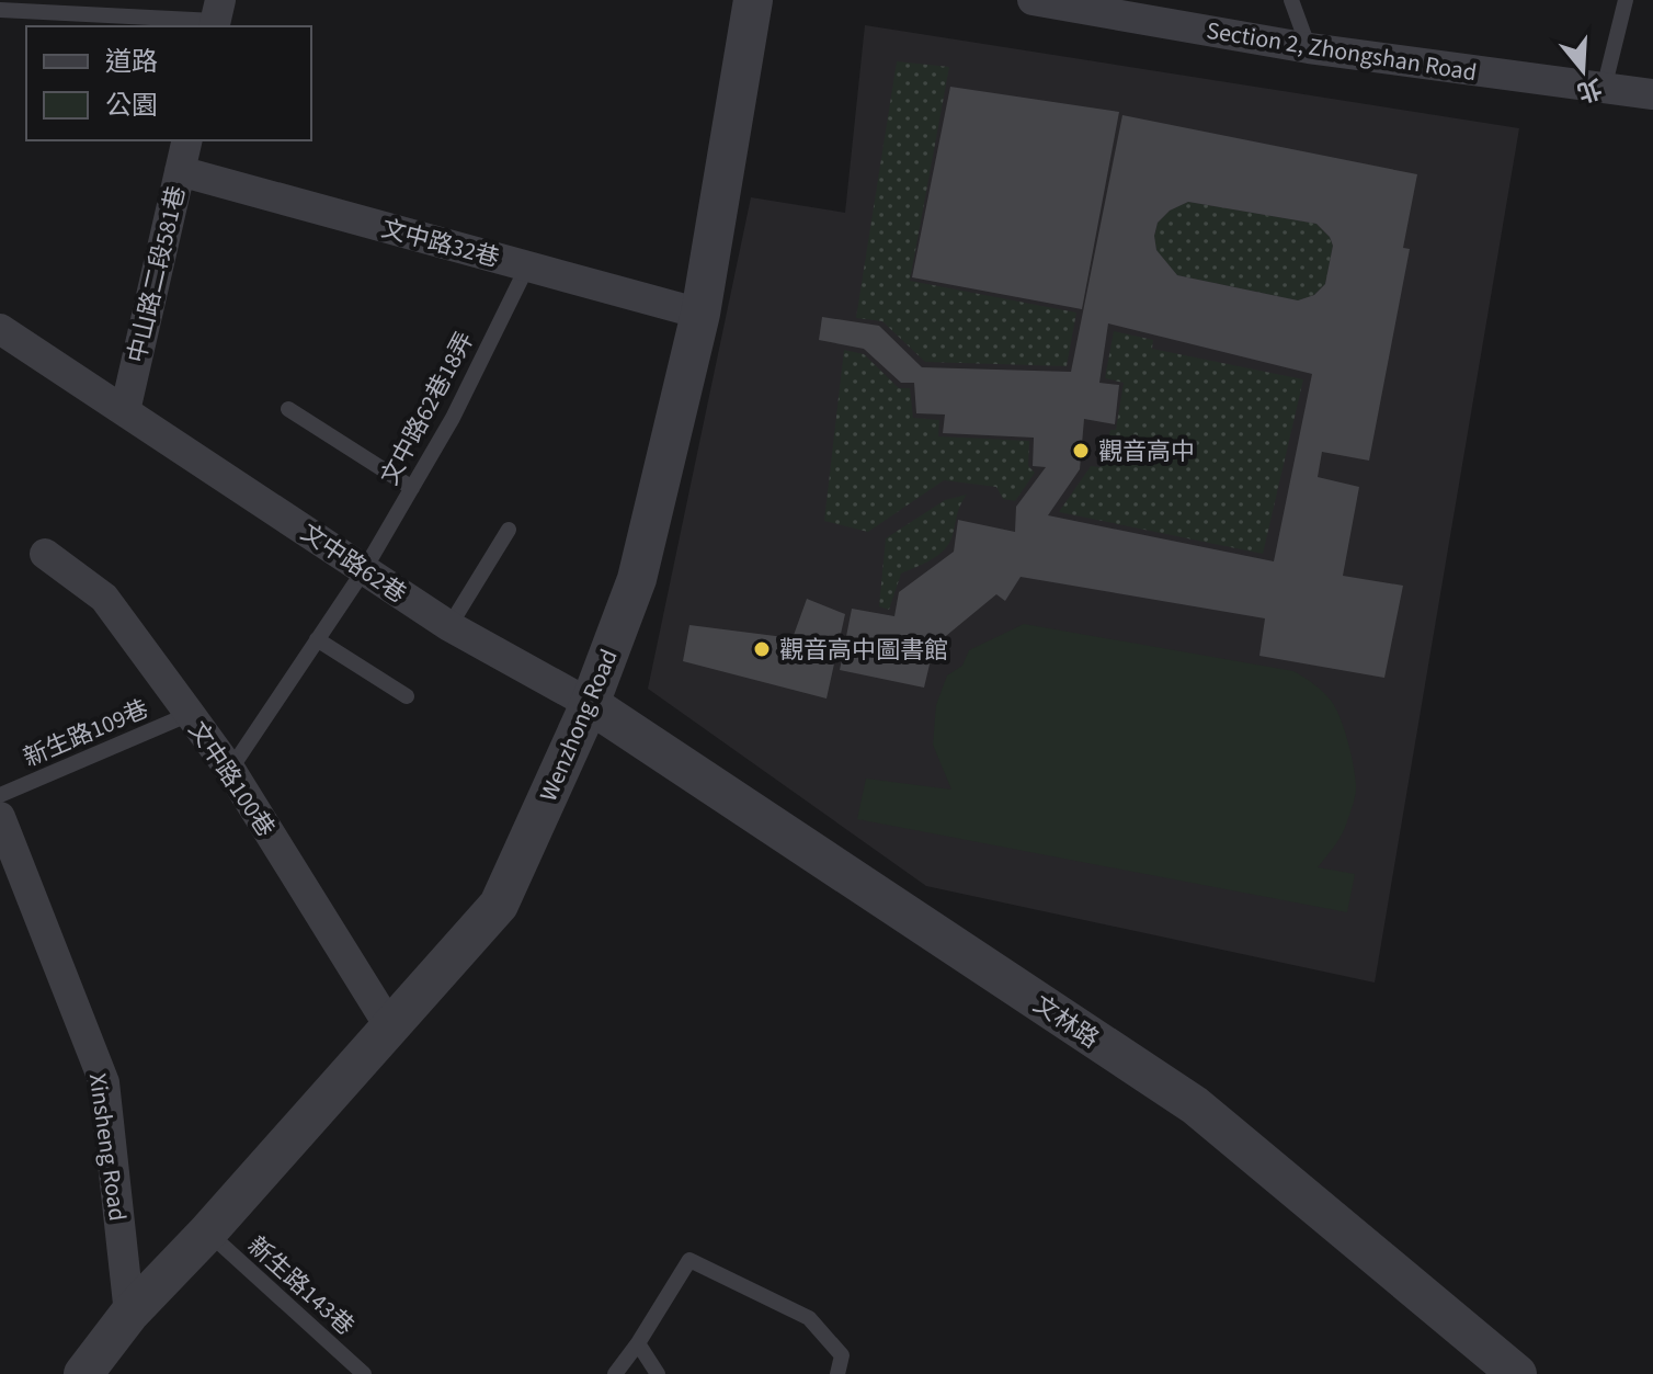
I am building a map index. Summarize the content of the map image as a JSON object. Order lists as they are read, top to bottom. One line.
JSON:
{"streets":{"street":["Section 2, Zhongshan Road","文中路32巷","中山路二段581巷","文中路62巷","Wenzhong Road","文中路100巷","文林路","Xinsheng Road"],"lane":["文中路62巷18弄","新生路109巷","新生路143巷"]},"crossings":[["文中路32巷","中山路二段581巷"],["文中路32巷","文中路62巷18弄"],["文中路32巷","Wenzhong Road"],["中山路二段581巷","文中路62巷"],["文中路62巷18弄","文中路62巷"],["文中路62巷18弄","文中路100巷"],["文中路62巷","Wenzhong Road"],["文中路62巷","文林路"],["Wenzhong Road","文中路100巷"],["Wenzhong Road","文林路"],["Wenzhong Road","Xinsheng Road"],["Wenzhong Road","新生路143巷"],["新生路109巷","文中路100巷"]],"places":["觀音高中","觀音高中圖書館"],"legend":["道路","公園"],"north":"bottom"}
